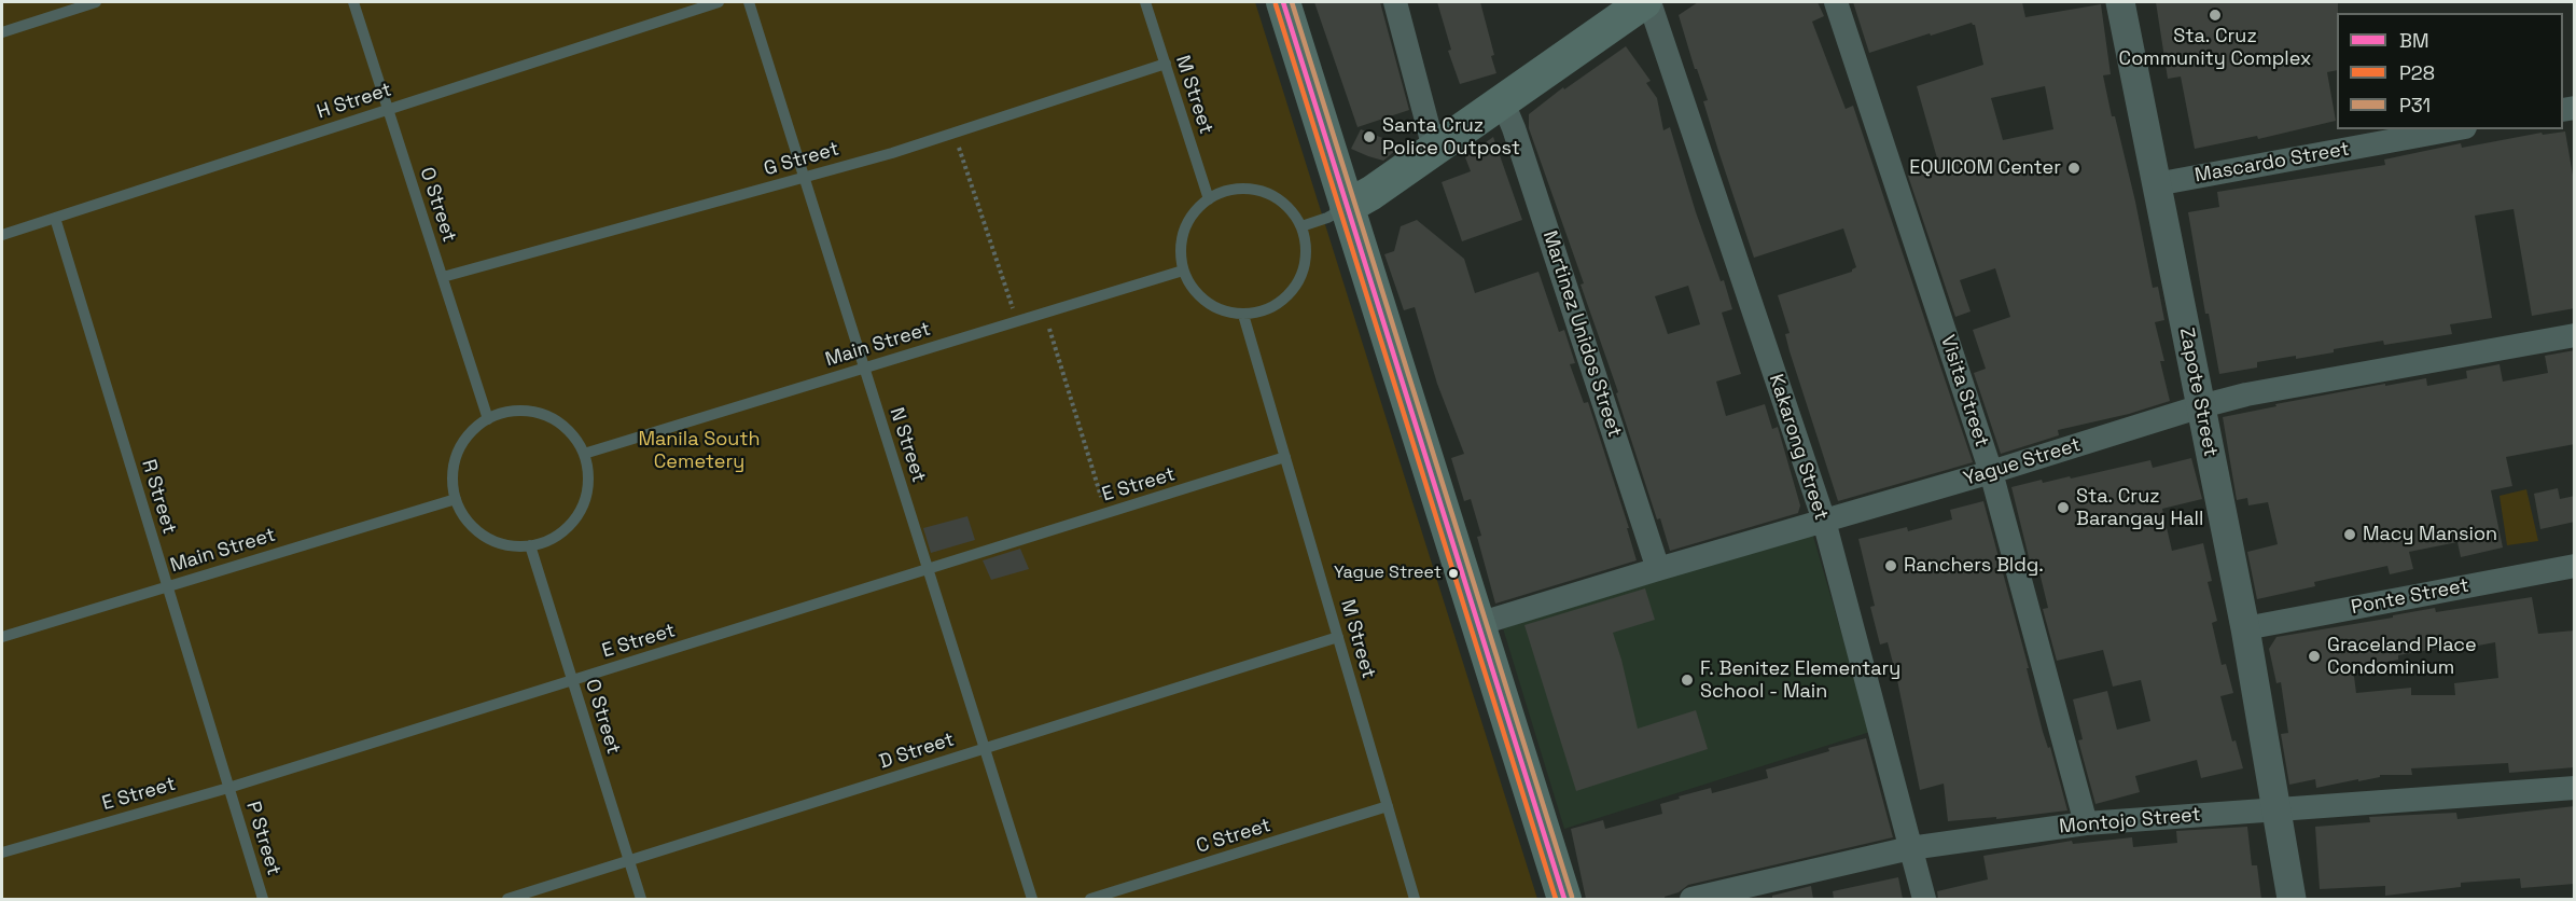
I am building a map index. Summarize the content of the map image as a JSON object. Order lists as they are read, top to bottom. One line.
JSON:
{"streets":{"street":["Mascardo Street","Martinez Unidos Street","Visita Street","Zapote Street","Kakarong Street","Yague Street","Ponte Street","Montojo Street"],"lane":["M Street","H Street","G Street","O Street","Main Street","N Street","E Street","R Street","D Street","C Street","P Street"]},"crossings":[["M Street","G Street"],["M Street","Main Street"],["M Street","E Street"],["M Street","D Street"],["M Street","C Street"],["H Street","O Street"],["H Street","R Street"],["G Street","O Street"],["G Street","N Street"],["Mascardo Street","Zapote Street"],["O Street","Main Street"],["O Street","E Street"],["O Street","D Street"],["Martinez Unidos Street","Yague Street"],["Main Street","N Street"],["Main Street","R Street"],["Visita Street","Yague Street"],["Visita Street","Montojo Street"],["Zapote Street","Yague Street"],["Zapote Street","Ponte Street"],["Zapote Street","Montojo Street"],["N Street","E Street"],["N Street","D Street"],["Kakarong Street","Yague Street"],["Kakarong Street","Montojo Street"],["E Street","R Street"],["E Street","P Street"],["R Street","P Street"]],"parks":["Manila South Cemetery"],"places":["Sta. Cruz Community Complex","Santa Cruz Police Outpost","EQUICOM Center","Sta. Cruz Barangay Hall","Macy Mansion","Ranchers Bldg.","Yague Street","Graceland Place Condominium","F. Benitez Elementary School - Main"],"lines":["transit line BM","transit line P31","transit line P28"],"legend":["BM","P28","P31"]}
